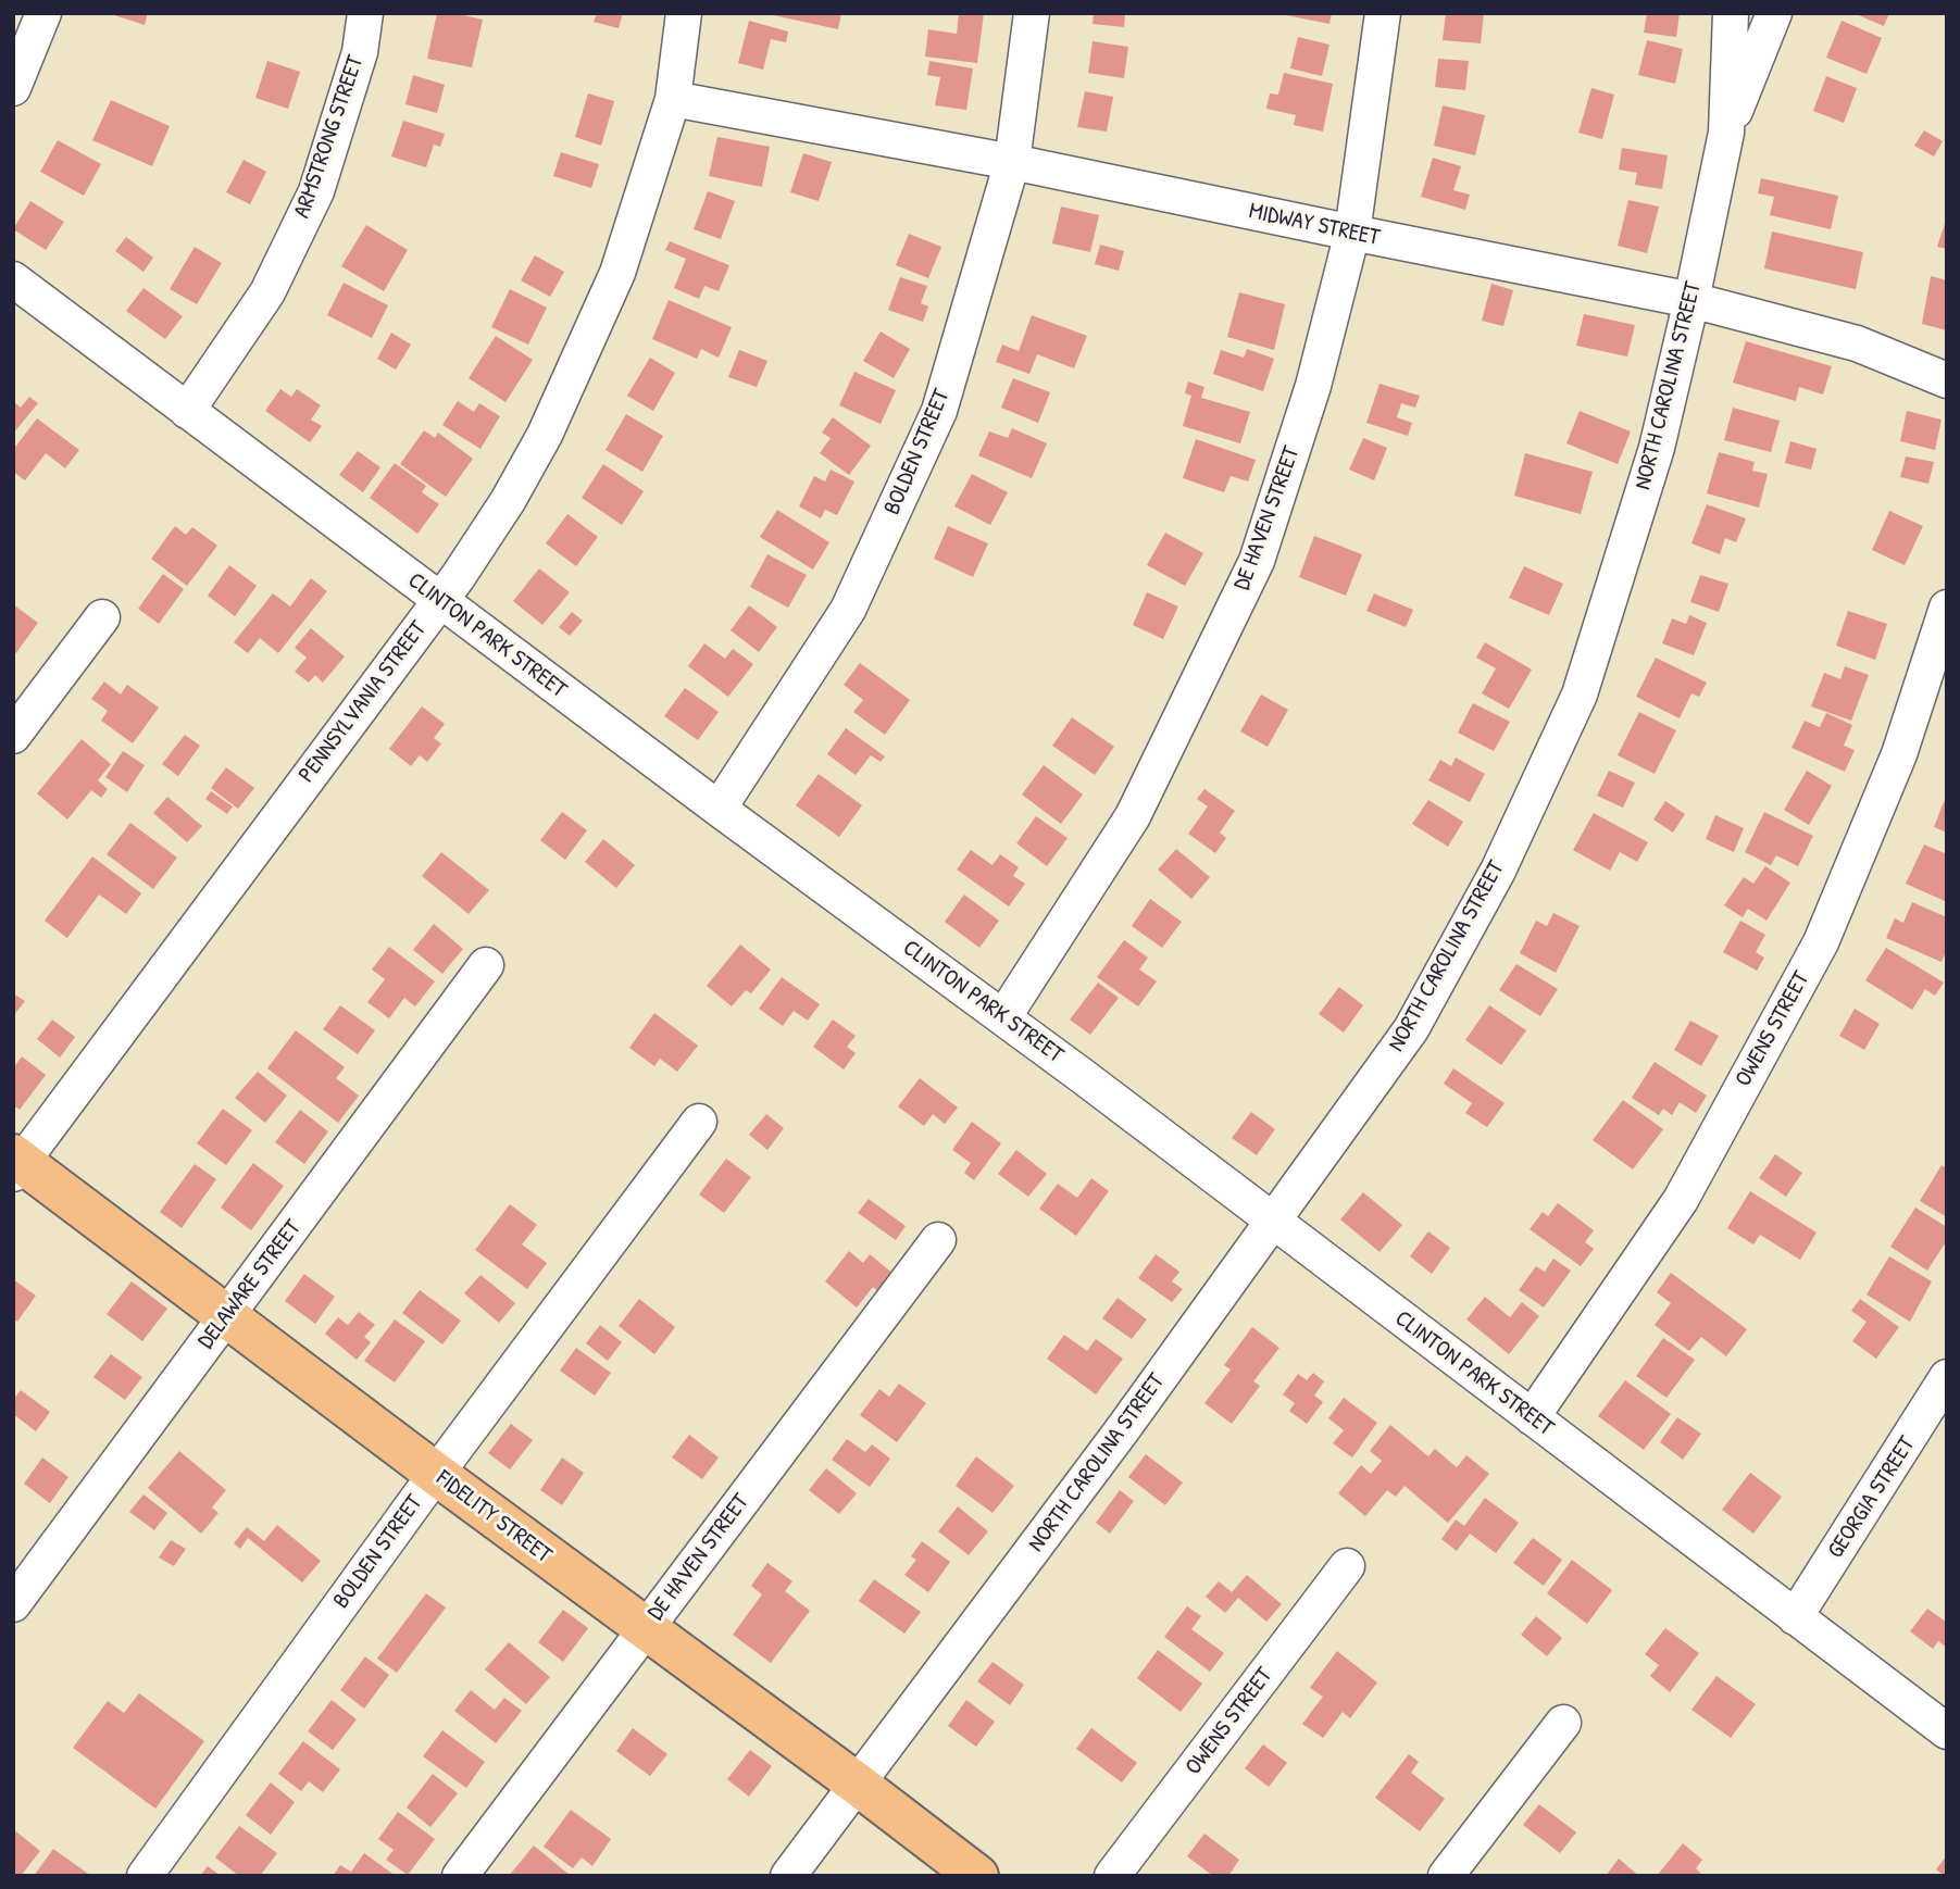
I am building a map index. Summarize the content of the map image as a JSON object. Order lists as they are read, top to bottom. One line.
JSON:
{"streets":{"main road":["FIDELITY STREET"],"street":["ARMSTRONG STREET","MIDWAY STREET","NORTH CAROLINA STREET","BOLDEN STREET","DE HAVEN STREET","CLINTON PARK STREET","PENNSYLVANIA STREET","OWENS STREET","DELAWARE STREET","GEORGIA STREET"]},"crossings":[["ARMSTRONG STREET","CLINTON PARK STREET"],["MIDWAY STREET","NORTH CAROLINA STREET"],["MIDWAY STREET","BOLDEN STREET"],["MIDWAY STREET","DE HAVEN STREET"],["MIDWAY STREET","PENNSYLVANIA STREET"],["NORTH CAROLINA STREET","CLINTON PARK STREET"],["NORTH CAROLINA STREET","FIDELITY STREET"],["BOLDEN STREET","CLINTON PARK STREET"],["BOLDEN STREET","FIDELITY STREET"],["DE HAVEN STREET","CLINTON PARK STREET"],["DE HAVEN STREET","FIDELITY STREET"],["CLINTON PARK STREET","PENNSYLVANIA STREET"],["CLINTON PARK STREET","OWENS STREET"],["CLINTON PARK STREET","GEORGIA STREET"],["PENNSYLVANIA STREET","FIDELITY STREET"],["DELAWARE STREET","FIDELITY STREET"]]}
